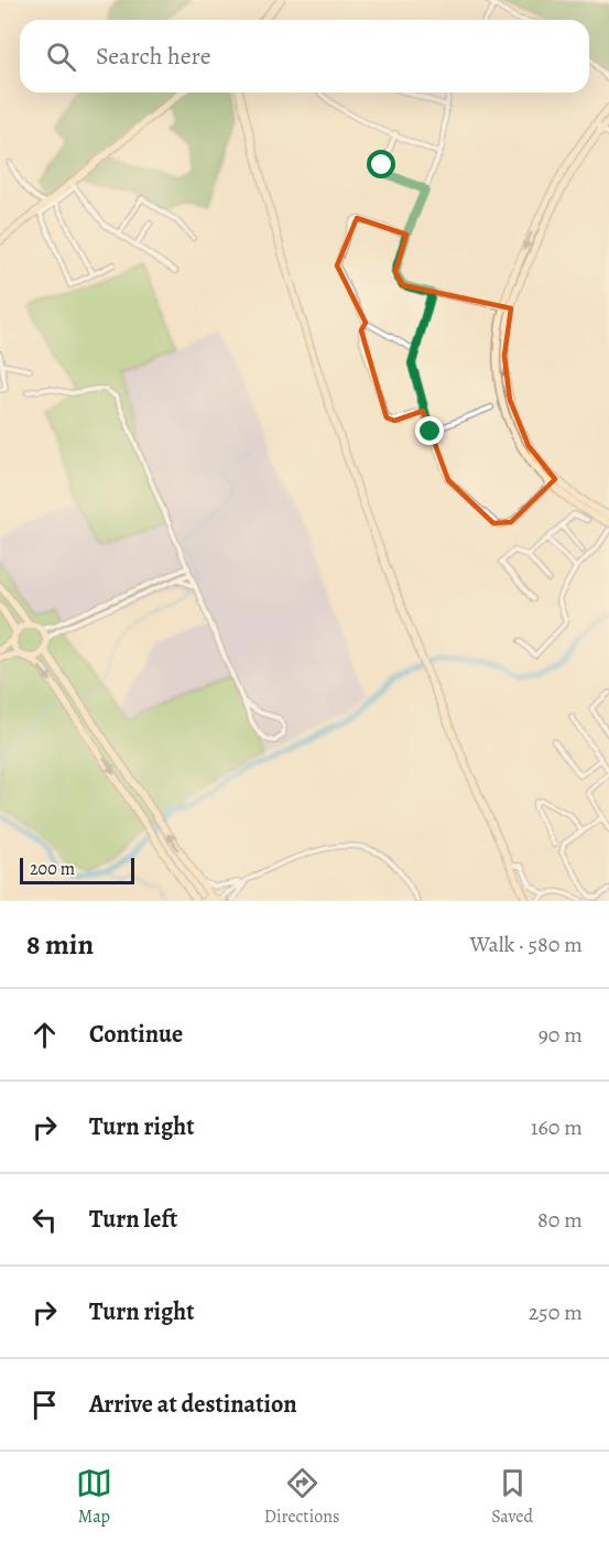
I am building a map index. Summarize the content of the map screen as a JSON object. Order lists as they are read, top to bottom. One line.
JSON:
{"scale_bar":"200 m","page":{"search":"Search here","scale":"200 m","heading":["8 min","Walk · 580 m"],"list":[["Continue","90 m"],["Turn right","160 m"],["Turn left","80 m"],["Turn right","250 m"],"Arrive at destination"],"nav":["Map","Directions","Saved"]}}
